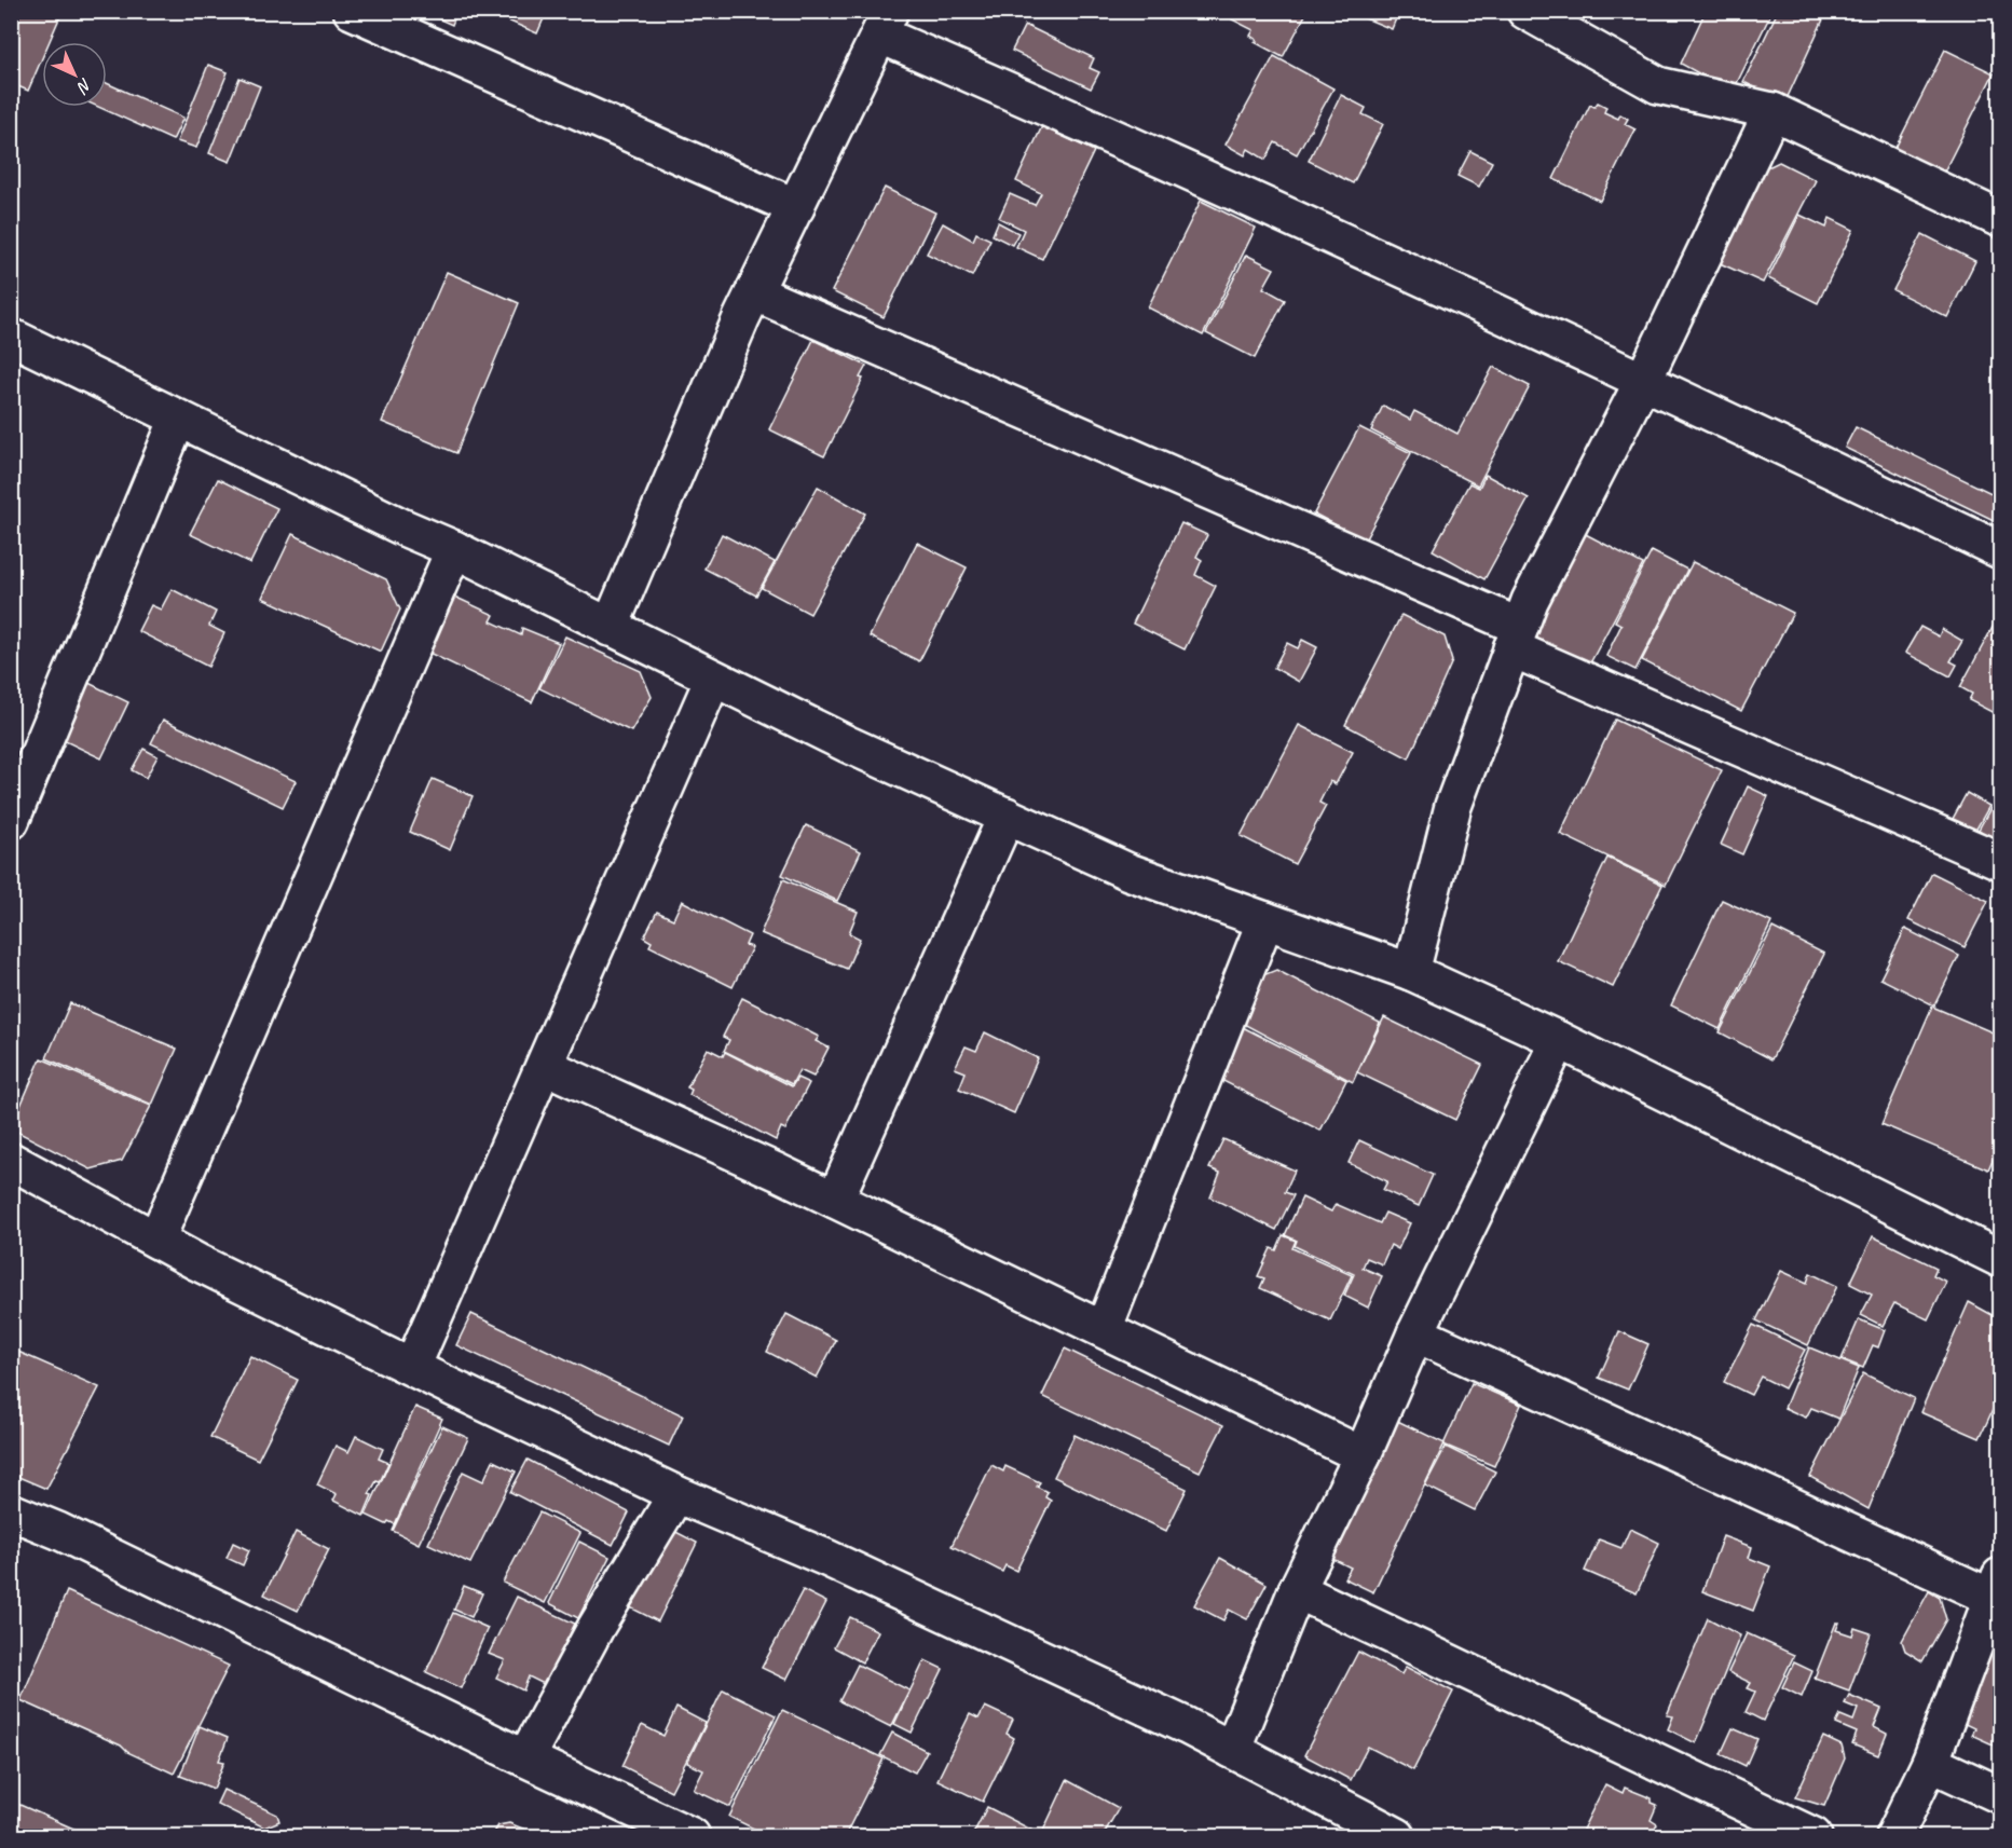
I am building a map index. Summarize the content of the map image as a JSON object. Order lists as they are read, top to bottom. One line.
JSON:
{"north":"bottom right"}
